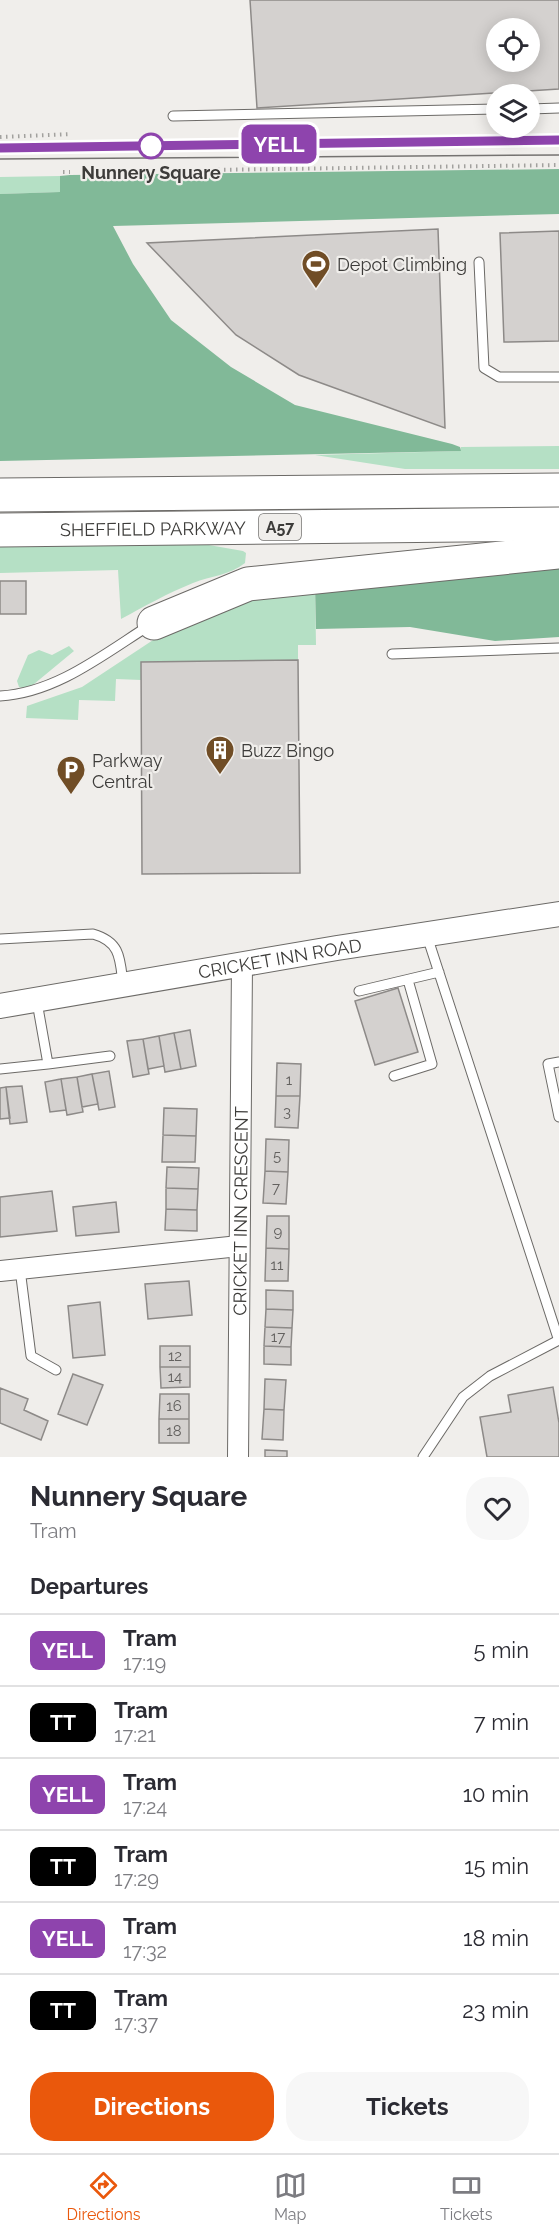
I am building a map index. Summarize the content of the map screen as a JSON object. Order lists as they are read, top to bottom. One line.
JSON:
{"streets":{"highway":["A57","SHEFFIELD PARKWAY"],"street":["CRICKET INN ROAD","CRICKET INN CRESCENT"]},"crossings":[["CRICKET INN ROAD","CRICKET INN CRESCENT"]],"places":{"other":["Nunnery Square"],"sports":["Depot Climbing"],"building":["Buzz Bingo"],"parking":["Parkway Central"]},"lines":["tram line YELL"],"house_numbers":["1","3","5","7","9","11","17","12","14","16","18"],"page":{"on_map":"YELL","heading":[["Nunnery Square","Tram"],"Departures"],"list":[{"mark":"YELL","name":"Tram","note":"17:19","value":"5 min"},{"mark":"TT","name":"Tram","note":"17:21","value":"7 min"},{"mark":"YELL","name":"Tram","note":"17:24","value":"10 min"},{"mark":"TT","name":"Tram","note":"17:29","value":"15 min"},{"mark":"YELL","name":"Tram","note":"17:32","value":"18 min"},{"mark":"TT","name":"Tram","note":"17:37","value":"23 min"}],"buttons":["Directions","Tickets"],"tabs":["Directions","Map","Tickets"]}}
